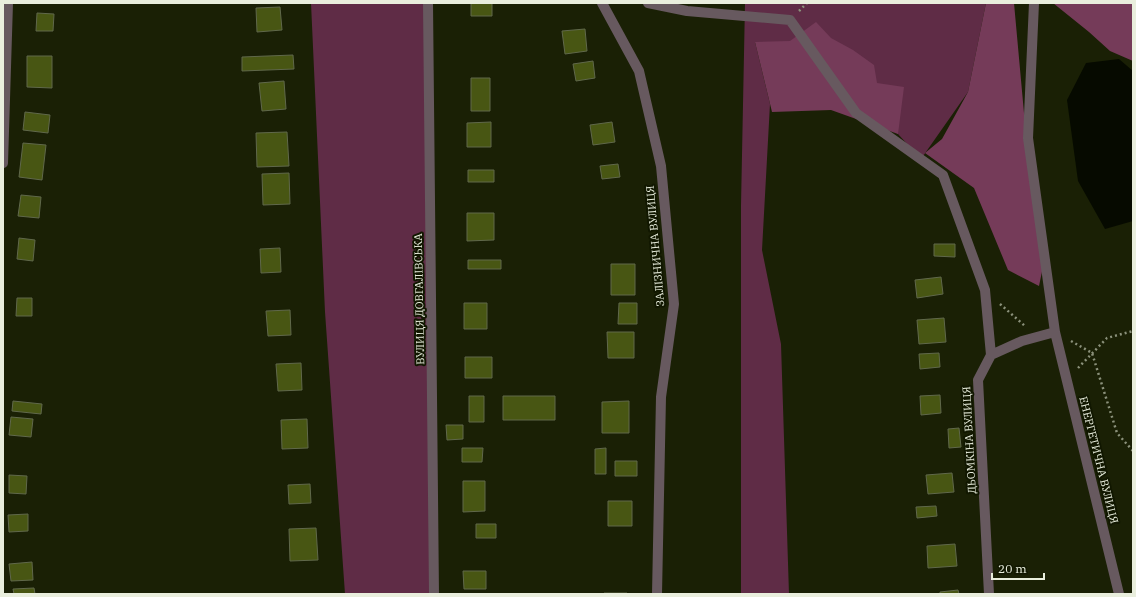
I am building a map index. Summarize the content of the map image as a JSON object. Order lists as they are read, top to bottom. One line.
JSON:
{"streets":{"street":["ЗАЛІЗНИЧНА ВУЛИЦЯ","ВУЛИЦЯ ДОВГАЛІВСЬКА","ДЬОМКІНА ВУЛИЦЯ","ЕНЕРГЕТИЧНА ВУЛИЦЯ"]},"scale_bar":"20 m"}
